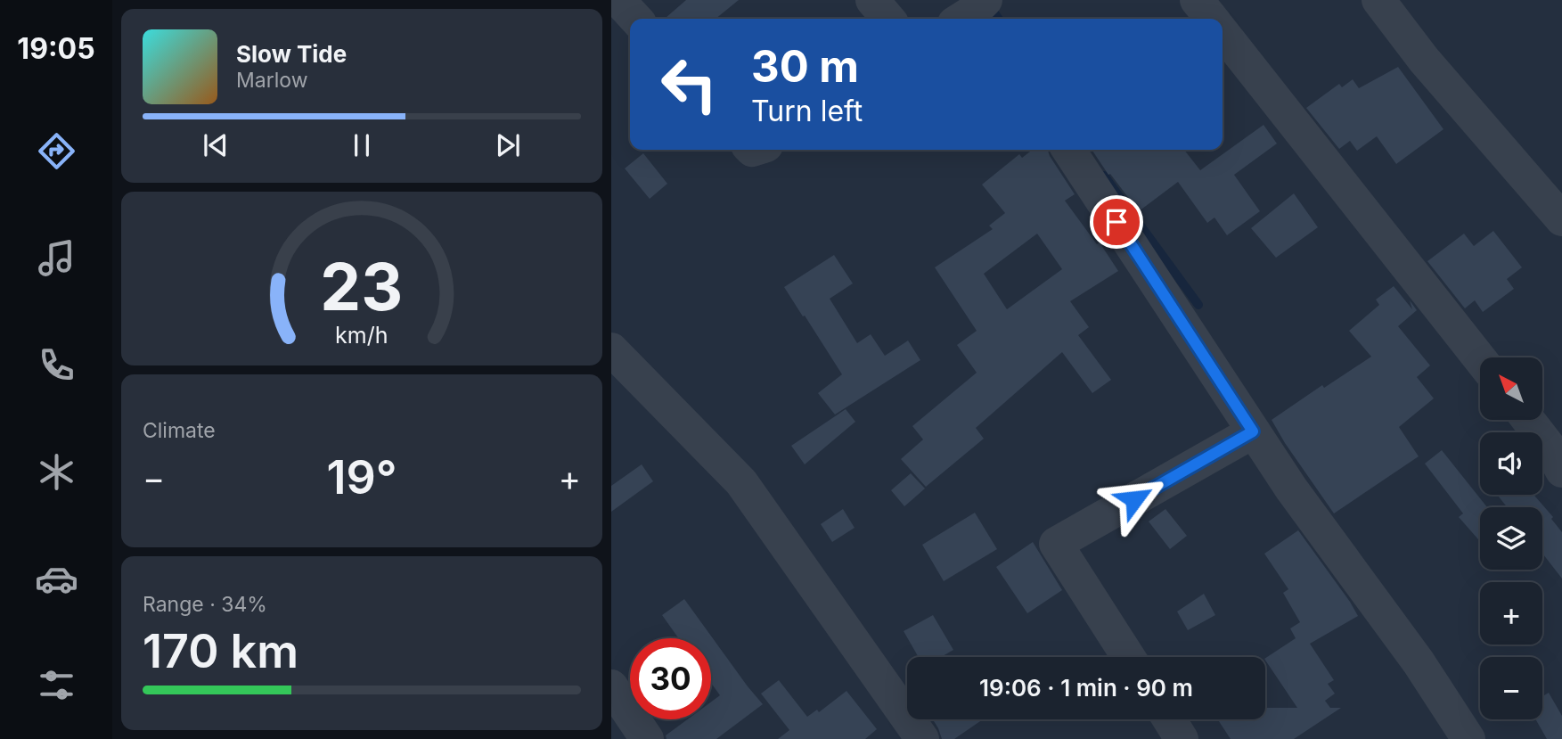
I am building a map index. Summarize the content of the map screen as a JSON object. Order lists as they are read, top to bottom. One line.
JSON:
{"north":"top left","page":{"tabs":"19:05","turn":["30 m","Turn left"],"song":["Slow Tide","Marlow"],"map_buttons":["+","−"],"tile":["Climate",["Range · 34%","170 km"]],"heat":["−","19°","+"],"limit":"30","trip":"19:06 · 1 min · 90 m","gauge":["23","km/h"]}}
